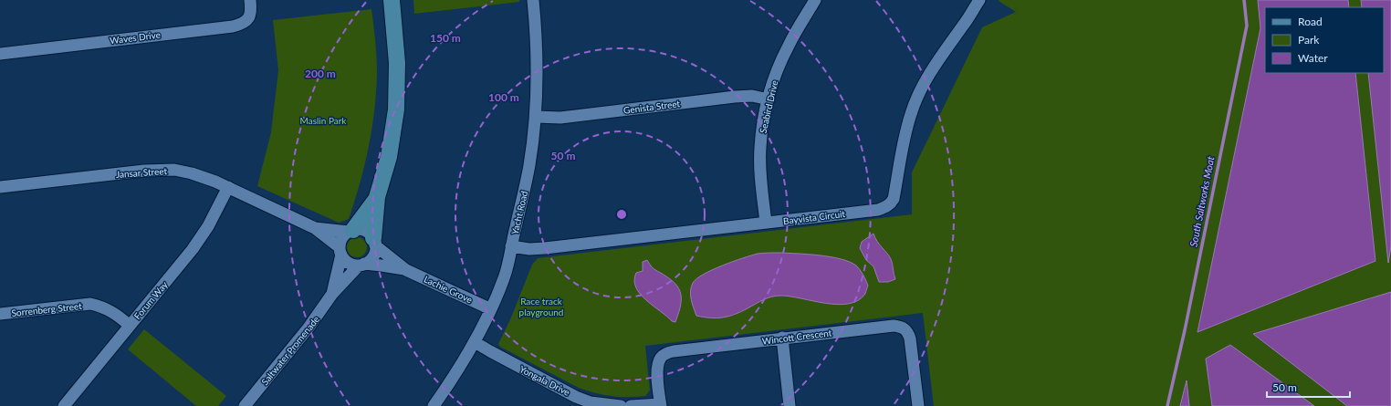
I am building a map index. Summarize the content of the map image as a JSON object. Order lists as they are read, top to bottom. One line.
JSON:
{"streets":{"street":["Waves Drive","Genista Street","Seabird Drive","Jansar Street","Yacht Road","Bayvista Circuit","Lachie Grove","Forum Way","Sorrenberg Street","Wincott Crescent","Saltwater Promenade","Yongala Drive"]},"crossings":[["Genista Street","Seabird Drive"],["Genista Street","Yacht Road"],["Seabird Drive","Bayvista Circuit"],["Jansar Street","Lachie Grove"],["Jansar Street","Forum Way"],["Jansar Street","Saltwater Promenade"],["Yacht Road","Bayvista Circuit"],["Yacht Road","Lachie Grove"],["Yacht Road","Yongala Drive"],["Lachie Grove","Saltwater Promenade"],["Forum Way","Sorrenberg Street"]],"water":["South Saltworks Moat"],"parks":["Maslin Park","Race track playground"],"legend":["Road","Park","Water"],"scale_bar":"50 m","rings":["150 m","200 m","100 m","50 m"]}
